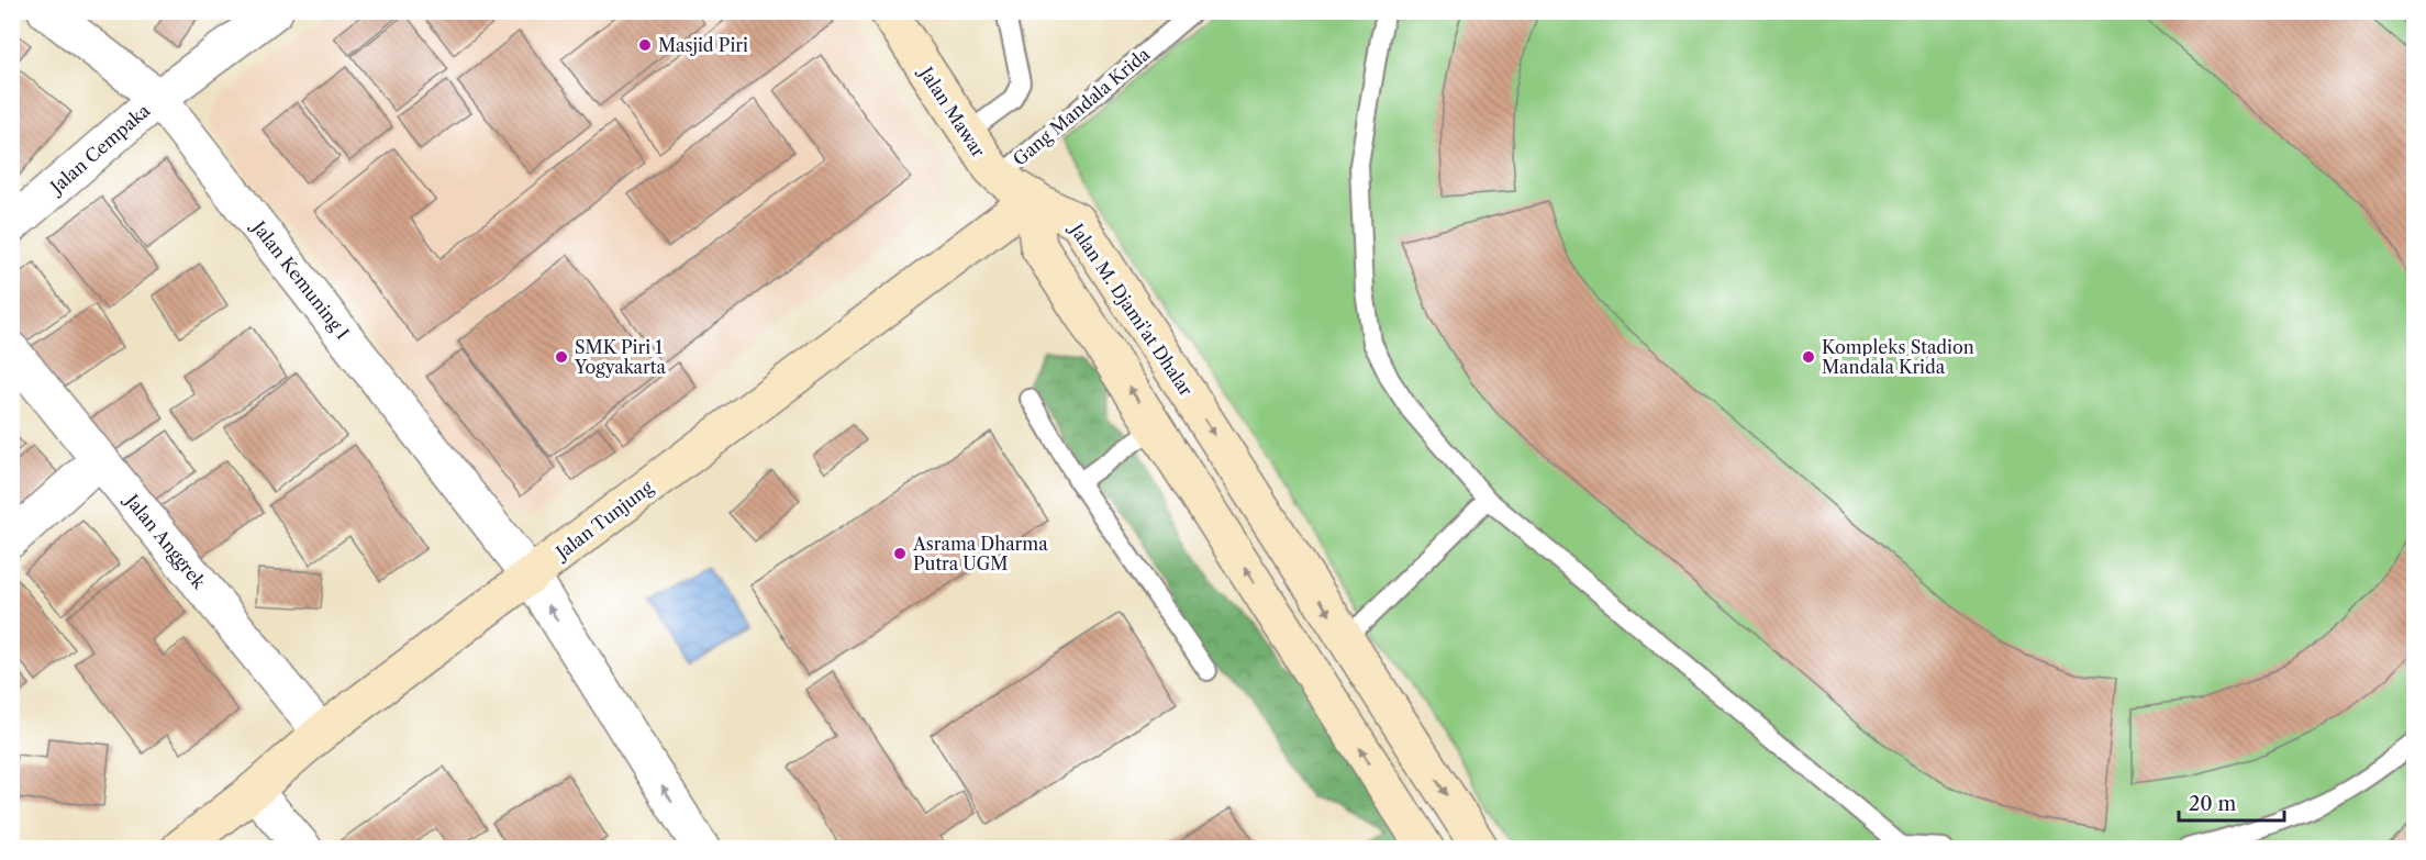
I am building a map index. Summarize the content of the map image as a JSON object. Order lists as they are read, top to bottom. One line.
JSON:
{"streets":{"street":["Jalan Mawar","Jalan Cempaka","Jalan Kemuning I","Jalan M. Djami'at Dhalar","Jalan Tunjung","Jalan Anggrek"],"lane":["Gang Mandala Krida"]},"crossings":[["Gang Mandala Krida","Jalan Mawar"],["Jalan Mawar","Jalan M. Djami'at Dhalar"],["Jalan Mawar","Jalan Tunjung"],["Jalan Cempaka","Jalan Kemuning I"],["Jalan Kemuning I","Jalan Tunjung"],["Jalan M. Djami'at Dhalar","Jalan Tunjung"],["Jalan Tunjung","Jalan Anggrek"]],"places":["Masjid Piri","SMK Piri 1 Yogyakarta","Kompleks Stadion Mandala Krida","Asrama Dharma Putra UGM"],"scale_bar":"20 m"}
